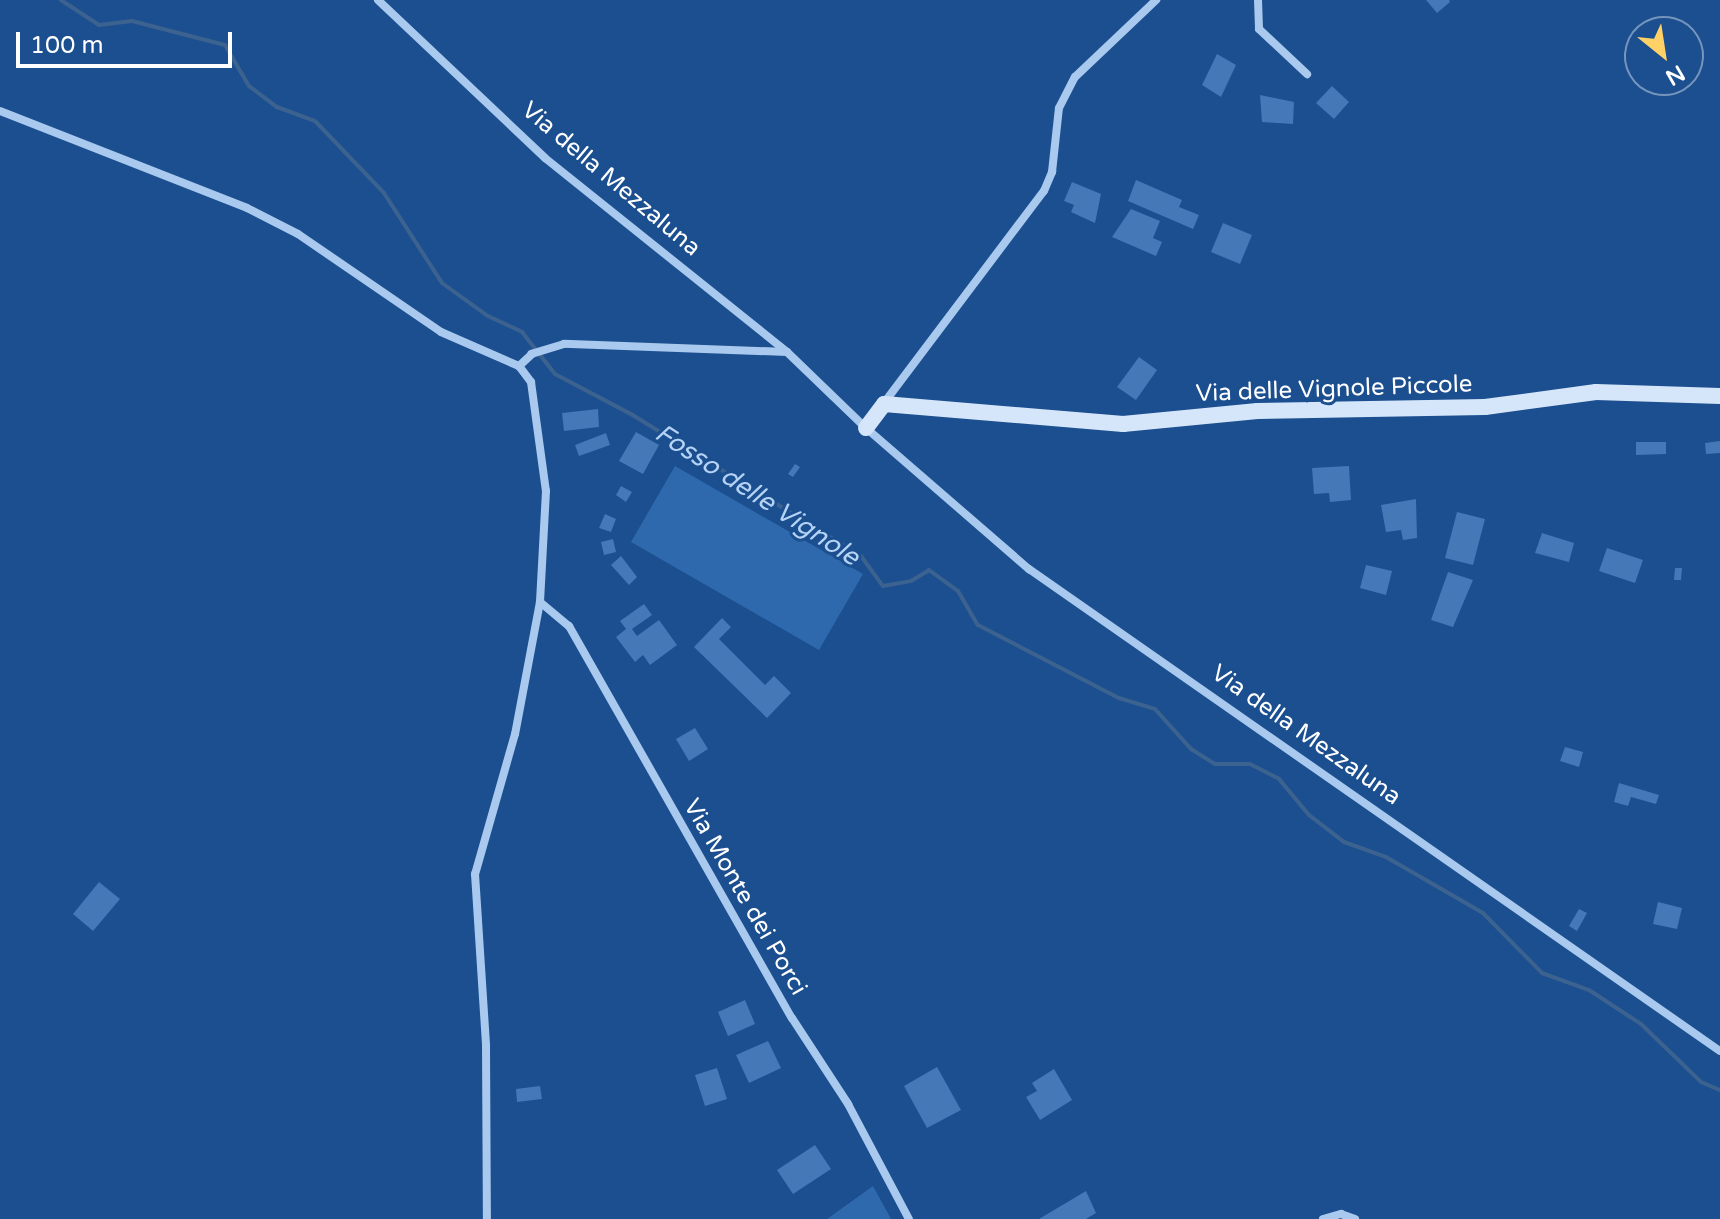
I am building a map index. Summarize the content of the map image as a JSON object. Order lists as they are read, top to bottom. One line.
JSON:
{"streets":{"street":["Via della Mezzaluna","Via delle Vignole Piccole","Via Monte dei Porci"]},"water":["Fosso delle Vignole"],"scale_bar":"100 m","north":"bottom right"}
